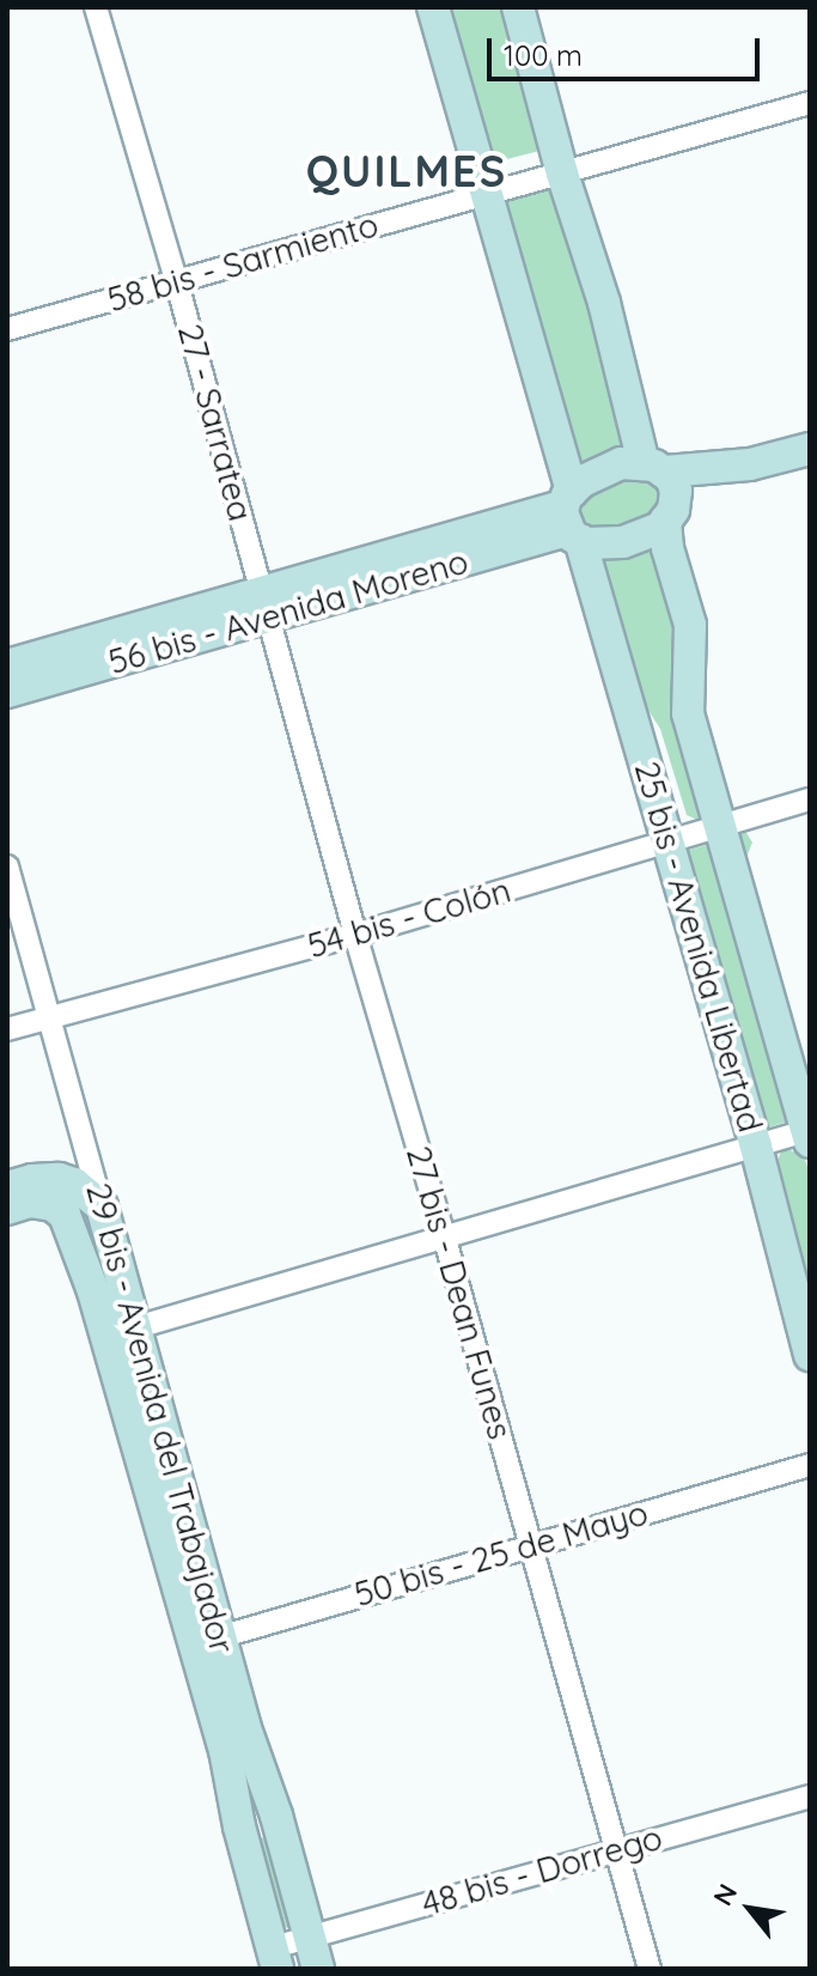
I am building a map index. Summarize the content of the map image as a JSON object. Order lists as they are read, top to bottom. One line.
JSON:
{"streets":{"main road":["56 bis - Avenida Moreno","25 bis - Avenida Libertad","29 bis - Avenida del Trabajador"],"street":["58 bis - Sarmiento","27 - Sarratea","54 bis - Colón","27 bis - Dean Funes","50 bis - 25 de Mayo","48 bis - Dorrego"]},"crossings":[["58 bis - Sarmiento","27 - Sarratea"],["58 bis - Sarmiento","25 bis - Avenida Libertad"],["27 - Sarratea","56 bis - Avenida Moreno"],["27 - Sarratea","27 bis - Dean Funes"],["56 bis - Avenida Moreno","25 bis - Avenida Libertad"],["56 bis - Avenida Moreno","27 bis - Dean Funes"],["54 bis - Colón","25 bis - Avenida Libertad"],["54 bis - Colón","27 bis - Dean Funes"],["54 bis - Colón","29 bis - Avenida del Trabajador"],["27 bis - Dean Funes","50 bis - 25 de Mayo"],["27 bis - Dean Funes","48 bis - Dorrego"],["29 bis - Avenida del Trabajador","50 bis - 25 de Mayo"],["29 bis - Avenida del Trabajador","48 bis - Dorrego"]],"districts":["QUILMES"],"scale_bar":"100 m","north":"top left"}
